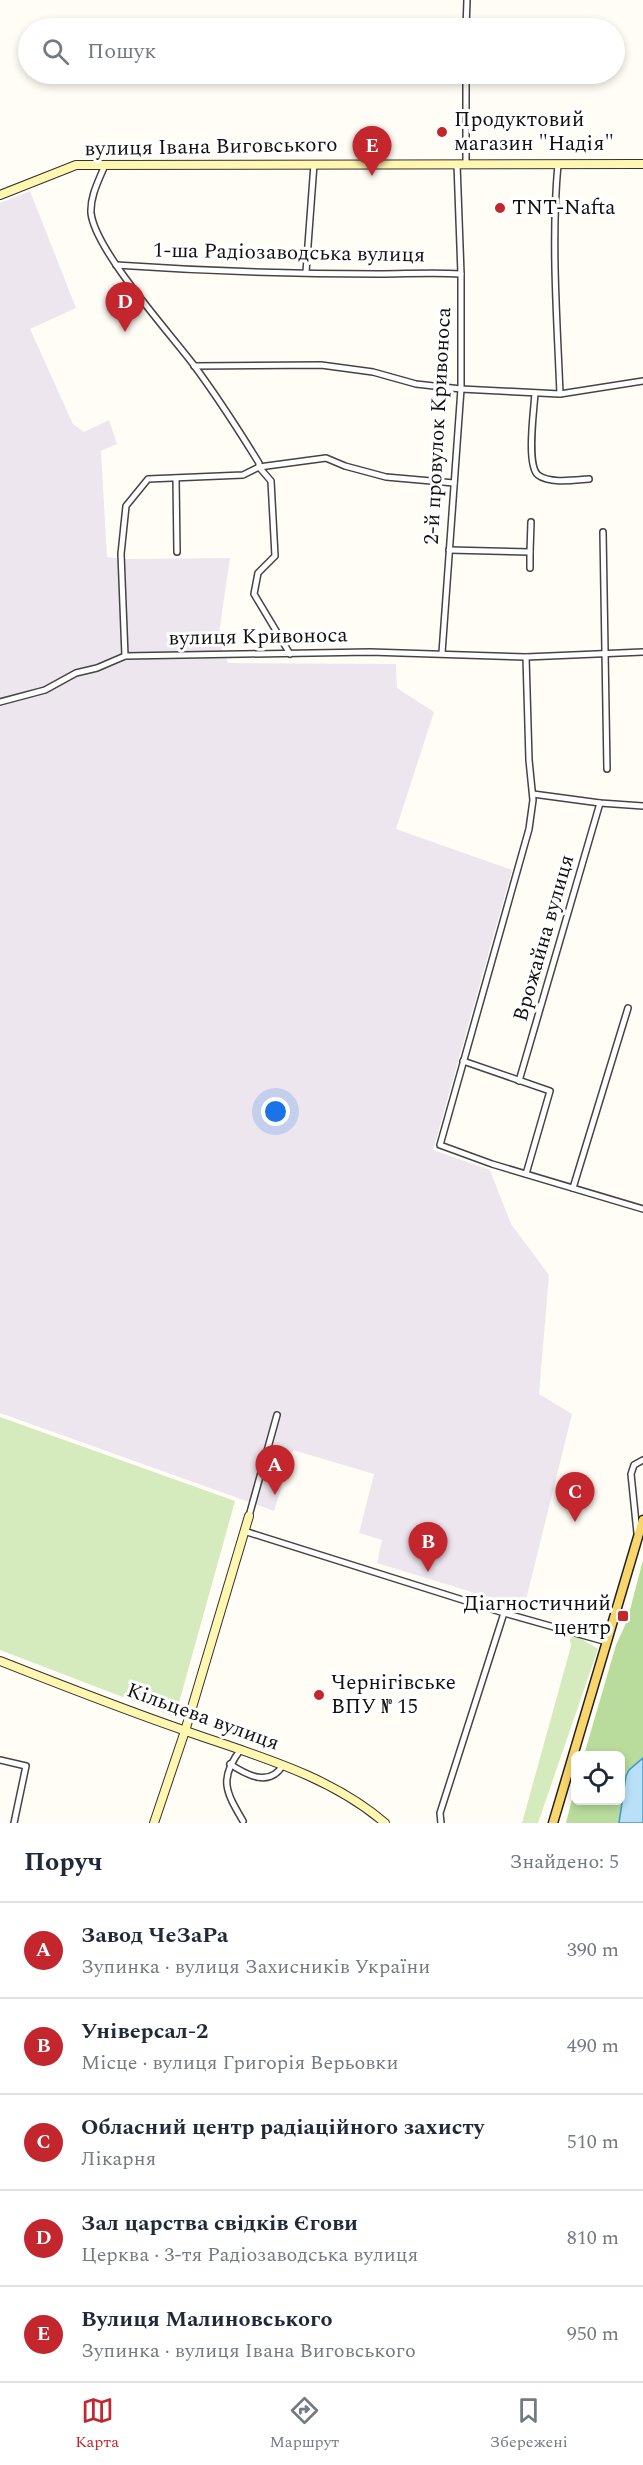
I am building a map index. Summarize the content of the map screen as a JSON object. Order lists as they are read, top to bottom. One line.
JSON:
{"streets":{"street":["вулиця Івана Виговського","1-ша Радіозаводська вулиця","2-й провулок Кривоноса","вулиця Кривоноса","Врожайна вулиця","Кільцева вулиця"]},"crossings":[["вулиця Івана Виговського","2-й провулок Кривоноса"],["1-ша Радіозаводська вулиця","2-й провулок Кривоноса"],["2-й провулок Кривоноса","вулиця Кривоноса"]],"places":{"other":["Продуктовий магазин \"Надія\"","TNT-Nafta","Чернігівське ВПУ № 15"],"transit":["Діагностичний центр"]},"page":{"search":"Пошук","pins":["E","D","A","C","B"],"heading":["Поруч","Знайдено: 5"],"list":[{"mark":"A","name":"Завод ЧеЗаРа","note":"Зупинка · вулиця Захисників України","value":"390 m"},{"mark":"B","name":"Універсал-2","note":"Місце · вулиця Григорія Верьовки","value":"490 m"},{"mark":"C","name":"Обласний центр радіаційного захисту","note":"Лікарня","value":"510 m"},{"mark":"D","name":"Зал царства свідків Єгови","note":"Церква · 3-тя Радіозаводська вулиця","value":"810 m"},{"mark":"E","name":"Вулиця Малиновського","note":"Зупинка · вулиця Івана Виговського","value":"950 m"}],"nav":["Карта","Маршрут","Збережені"]}}
